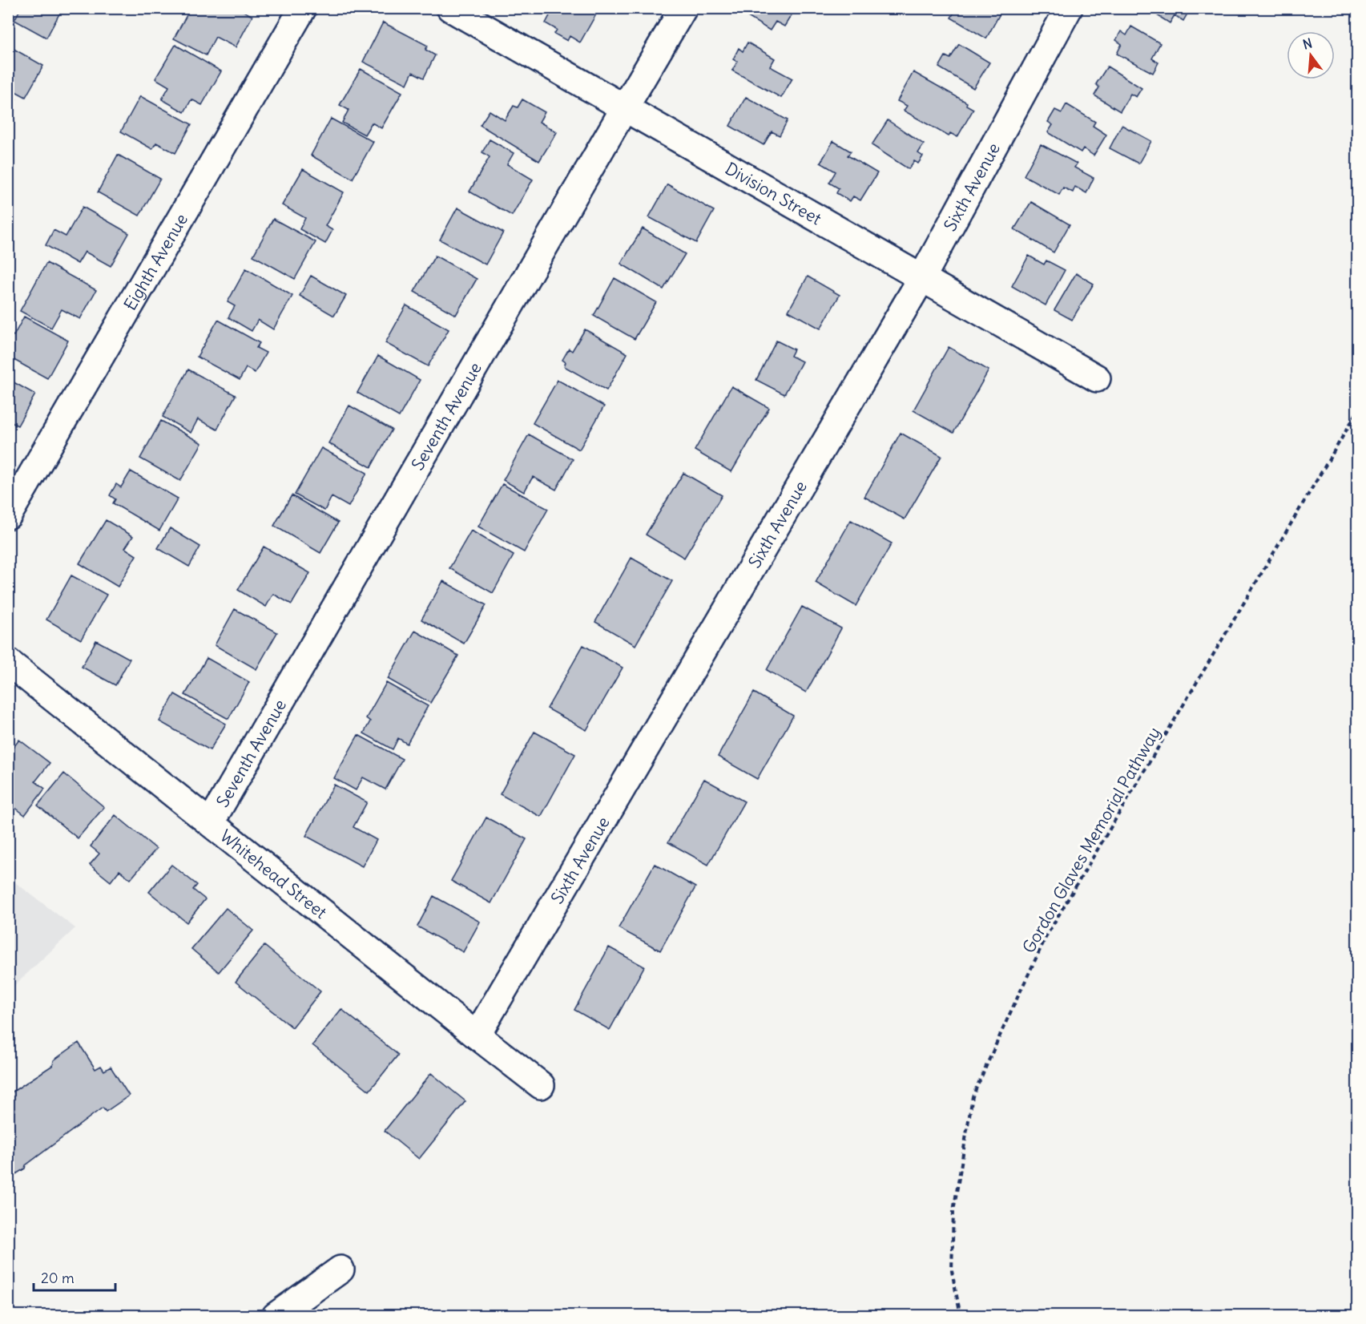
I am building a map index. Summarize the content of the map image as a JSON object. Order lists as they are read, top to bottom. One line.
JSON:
{"streets":{"street":["Sixth Avenue","Division Street","Eighth Avenue","Seventh Avenue","Whitehead Street"],"path":["Gordon Glaves Memorial Pathway"]},"crossings":[["Sixth Avenue","Division Street"],["Sixth Avenue","Whitehead Street"],["Division Street","Seventh Avenue"],["Seventh Avenue","Whitehead Street"]],"scale_bar":"20 m","north":"top"}
